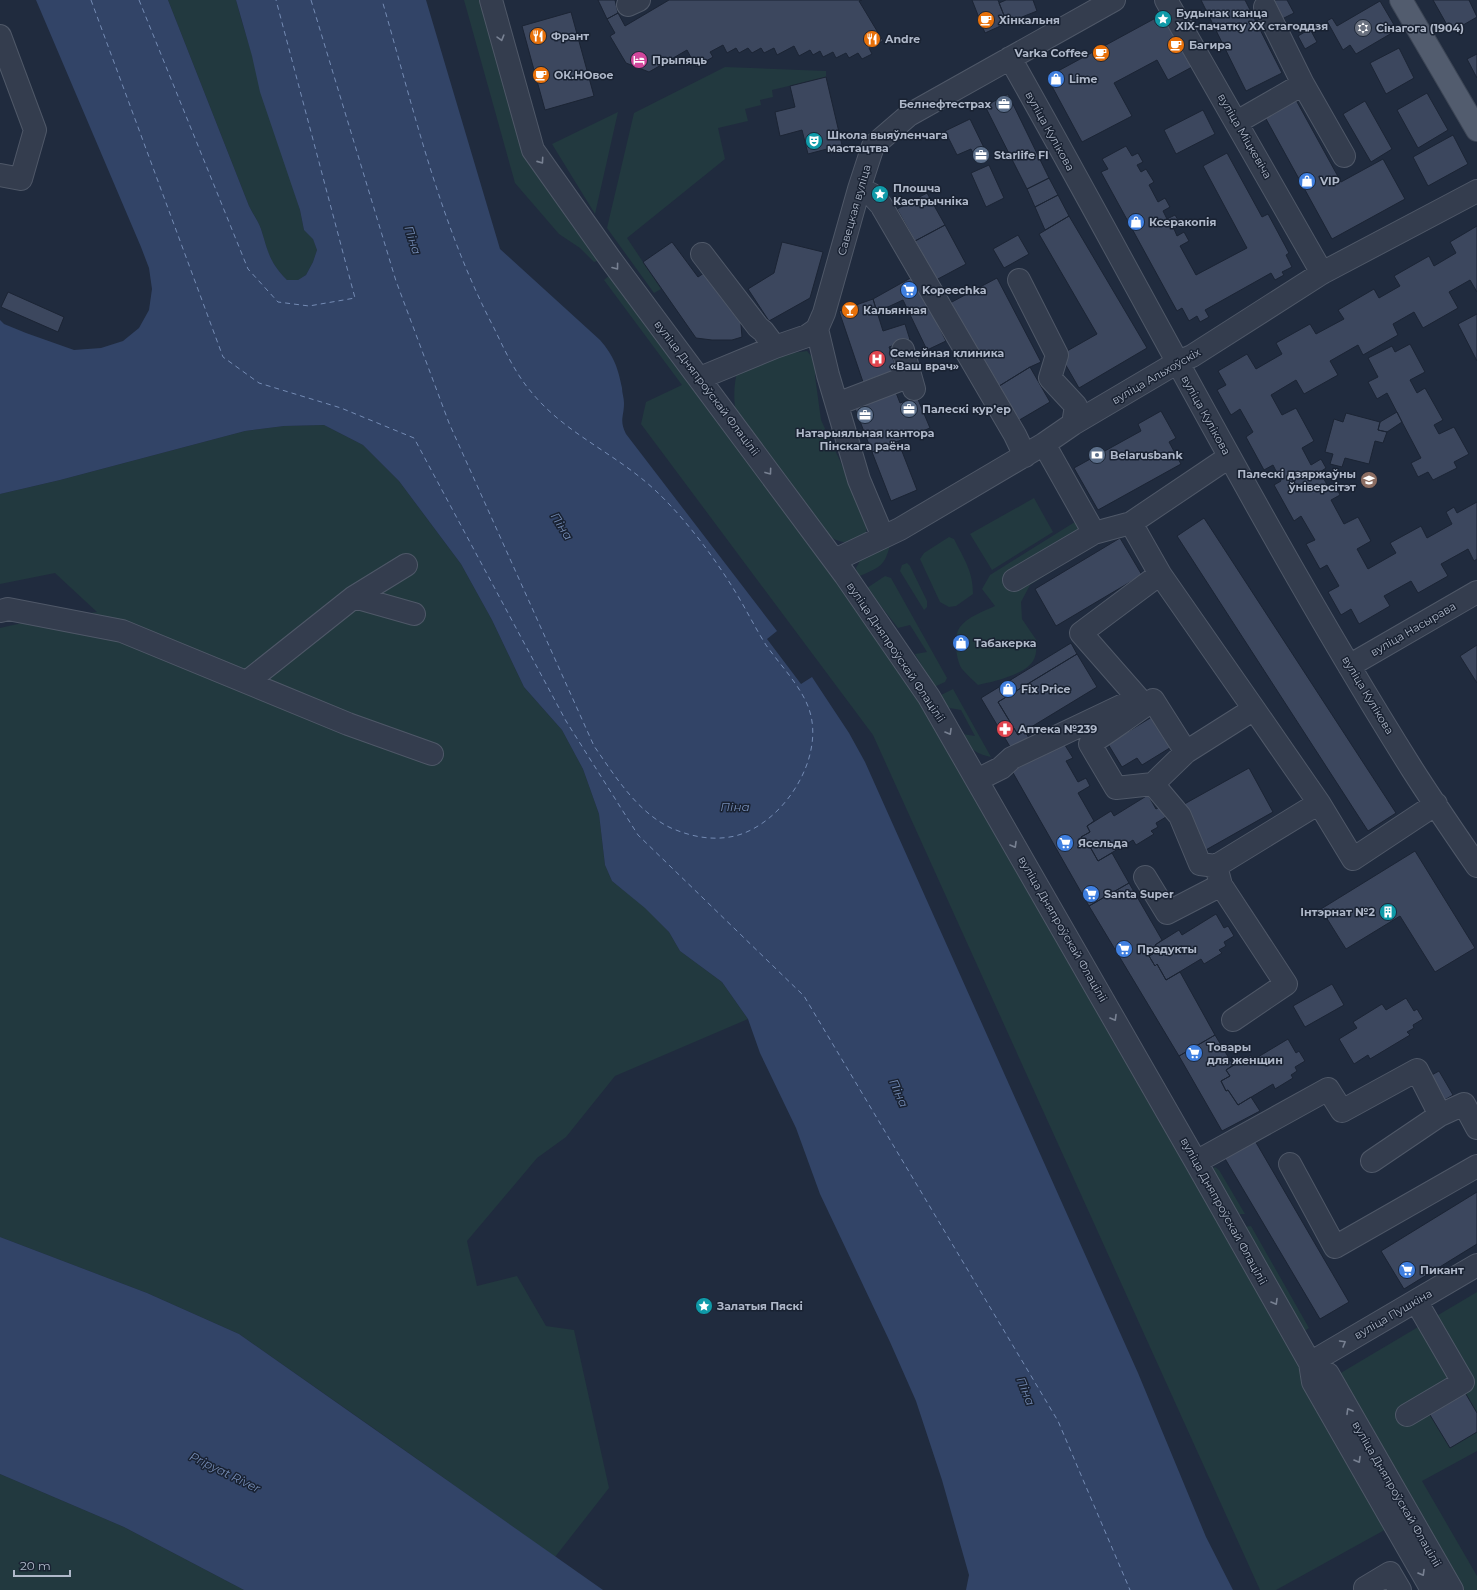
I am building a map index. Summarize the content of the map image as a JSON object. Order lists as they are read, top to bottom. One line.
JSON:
{"streets":{"street":["вуліца Кулікова","вуліца Міцкевіча","Савецкая вуліца","вуліца Альхоўскіх","вуліца Дняпроўскай Флаціліі","вуліца Насырава","вуліца Пушкіна"]},"crossings":[["вуліца Кулікова","Савецкая вуліца"],["вуліца Кулікова","вуліца Альхоўскіх"],["вуліца Кулікова","вуліца Насырава"],["вуліца Міцкевіча","вуліца Альхоўскіх"],["вуліца Альхоўскіх","вуліца Дняпроўскай Флаціліі"],["вуліца Дняпроўскай Флаціліі","вуліца Пушкіна"]],"water":["Піна","Pripyat River"],"places":{"place":["Будынак канца XIX-пачатку XX стагоддзя","Плошча Кастрычніка","Залатыя Пяскі"],"cafe":["Хінкальня","Багира","Varka Coffee","ОК.НОвое"],"synagogue":["Сінагога (1904)"],"restaurant":["Франт","Andre"],"hotel":["Прыпяць"],"shop":["Lime","VIP","Ксеракопія","Табакерка","Fix Price"],"office":["Белнефтестрах","Starlife FI","Палескі курʼер","Натарыяльная кантора Пінскага раёна"],"theatre":["Школа выяўленчага мастацтва"],"supermarket":["Kopeechka","Ясельда","Santa Super","Прадукты","Товары для женщин","Пикант"],"bar":["Кальянная"],"hospital":["Семейная клиника «Ваш врач»"],"bank":["Belarusbank"],"school or university":["Палескі дзяржаўны ўніверсітэт"],"pharmacy":["Аптека №239"],"building":["Інтэрнат №2"]},"scale_bar":"20 m"}
